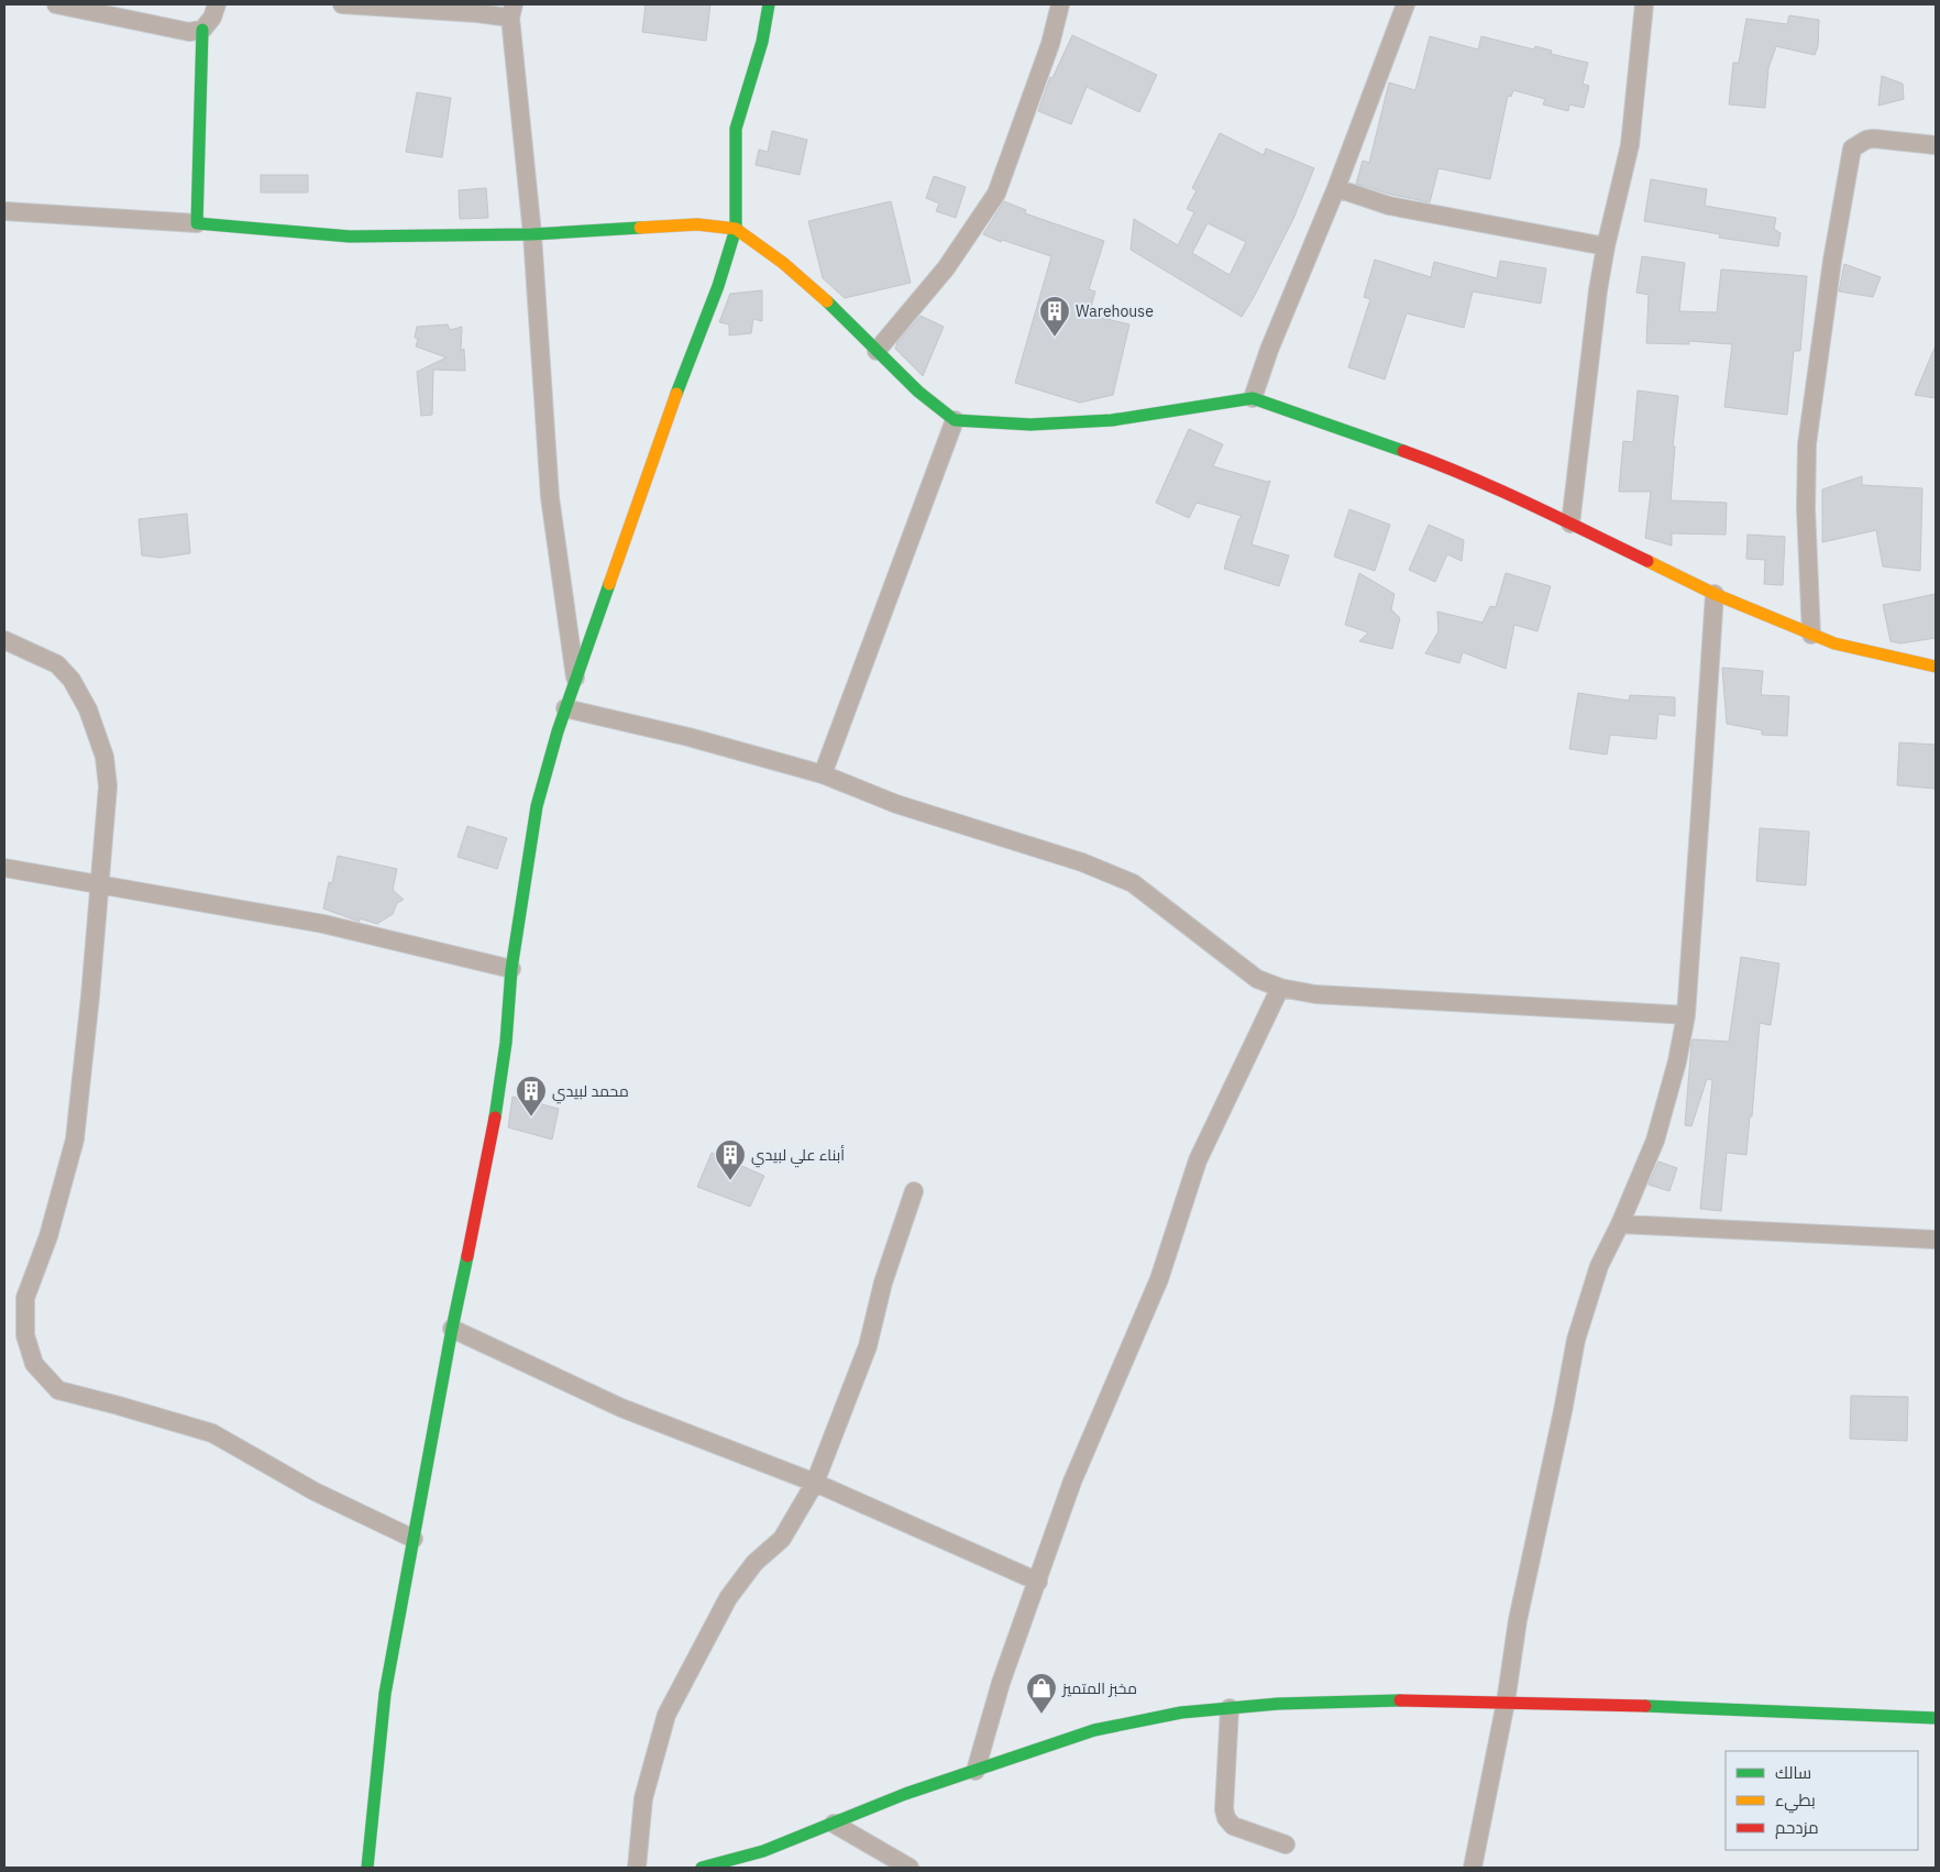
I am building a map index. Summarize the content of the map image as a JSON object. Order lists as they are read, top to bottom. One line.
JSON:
{"places":{"building":["Warehouse","محمد لبيدي","أبناء علي لبيدي"],"shop":["مخبز المتميز"]},"legend":["سالك","بطيء","مزدحم"]}
